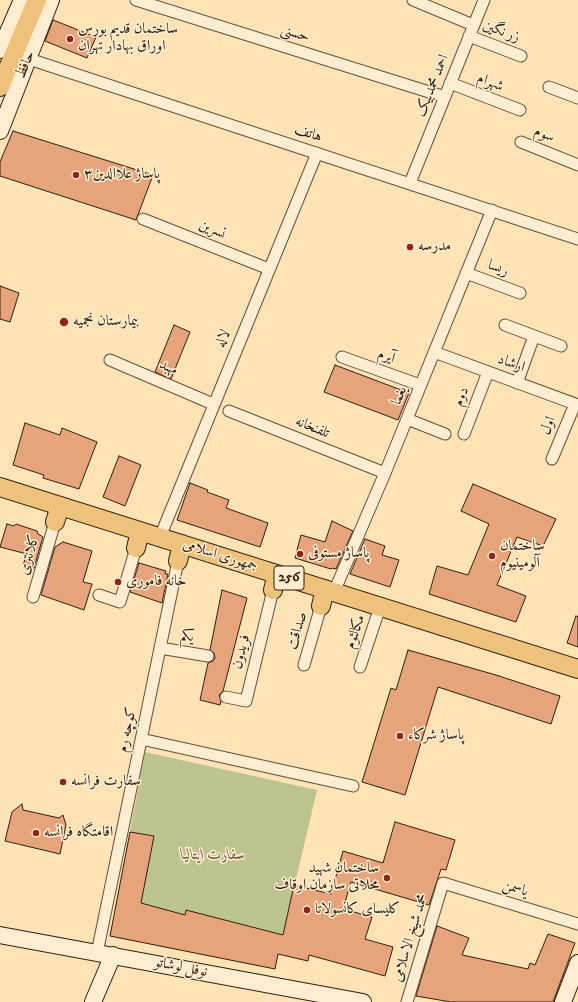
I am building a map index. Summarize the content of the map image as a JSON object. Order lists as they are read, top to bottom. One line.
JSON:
{"streets":{"main road":["حافظ","جمهوری اسلامی","256","نوفل لوشاتو"],"street":["زر نگین","حسنی","شهرام","احمد محمدبیک","هاتف","سوم","نسرین","ریسا","لاله","آیرم","ارشاد","مهبد","یغما","دوم","اول","تلفنخانه","کلانتری","صداقت","مکالئوم","یکم","فریدون","کوچه رم","یاسمن","محمد شیخ الاسلامی"]},"crossings":[["زر نگین","احمد محمدبیک"],["حسنی","احمد محمدبیک"],["حافظ","هاتف"],["شهرام","احمد محمدبیک"],["احمد محمدبیک","هاتف"],["هاتف","لاله"],["هاتف","یغما"],["نسرین","لاله"],["ریسا","یغما"],["لاله","مهبد"],["لاله","جمهوری اسلامی"],["آیرم","یغما"],["ارشاد","یغما"],["ارشاد","دوم"],["ارشاد","اول"],["یغما","تلفنخانه"],["یغما","جمهوری اسلامی"],["یغما","صداقت"],["کلانتری","جمهوری اسلامی"],["جمهوری اسلامی","صداقت"],["جمهوری اسلامی","مکالئوم"],["جمهوری اسلامی","فریدون"],["جمهوری اسلامی","کوچه رم"],["یکم","کوچه رم"],["کوچه رم","نوفل لوشاتو"],["یاسمن","محمد شیخ الاسلامی"]],"parks":["سفارت ایتالیا"],"places":["ساختمان قدیم بورس اوراق بهادار تهران","پاساژ علاالدین۳","مدرسه","بیمارستان نجمیه","پاساژ مستوفی","ساختمان آلومینیوم","خانه فاموری","پاساژ شرکاء","سفارت فرانسه","اقامتگاه فرانسه","ساختمان شهید محلاتی سازمان اوقاف","کلیسای کانسولاتا"]}
